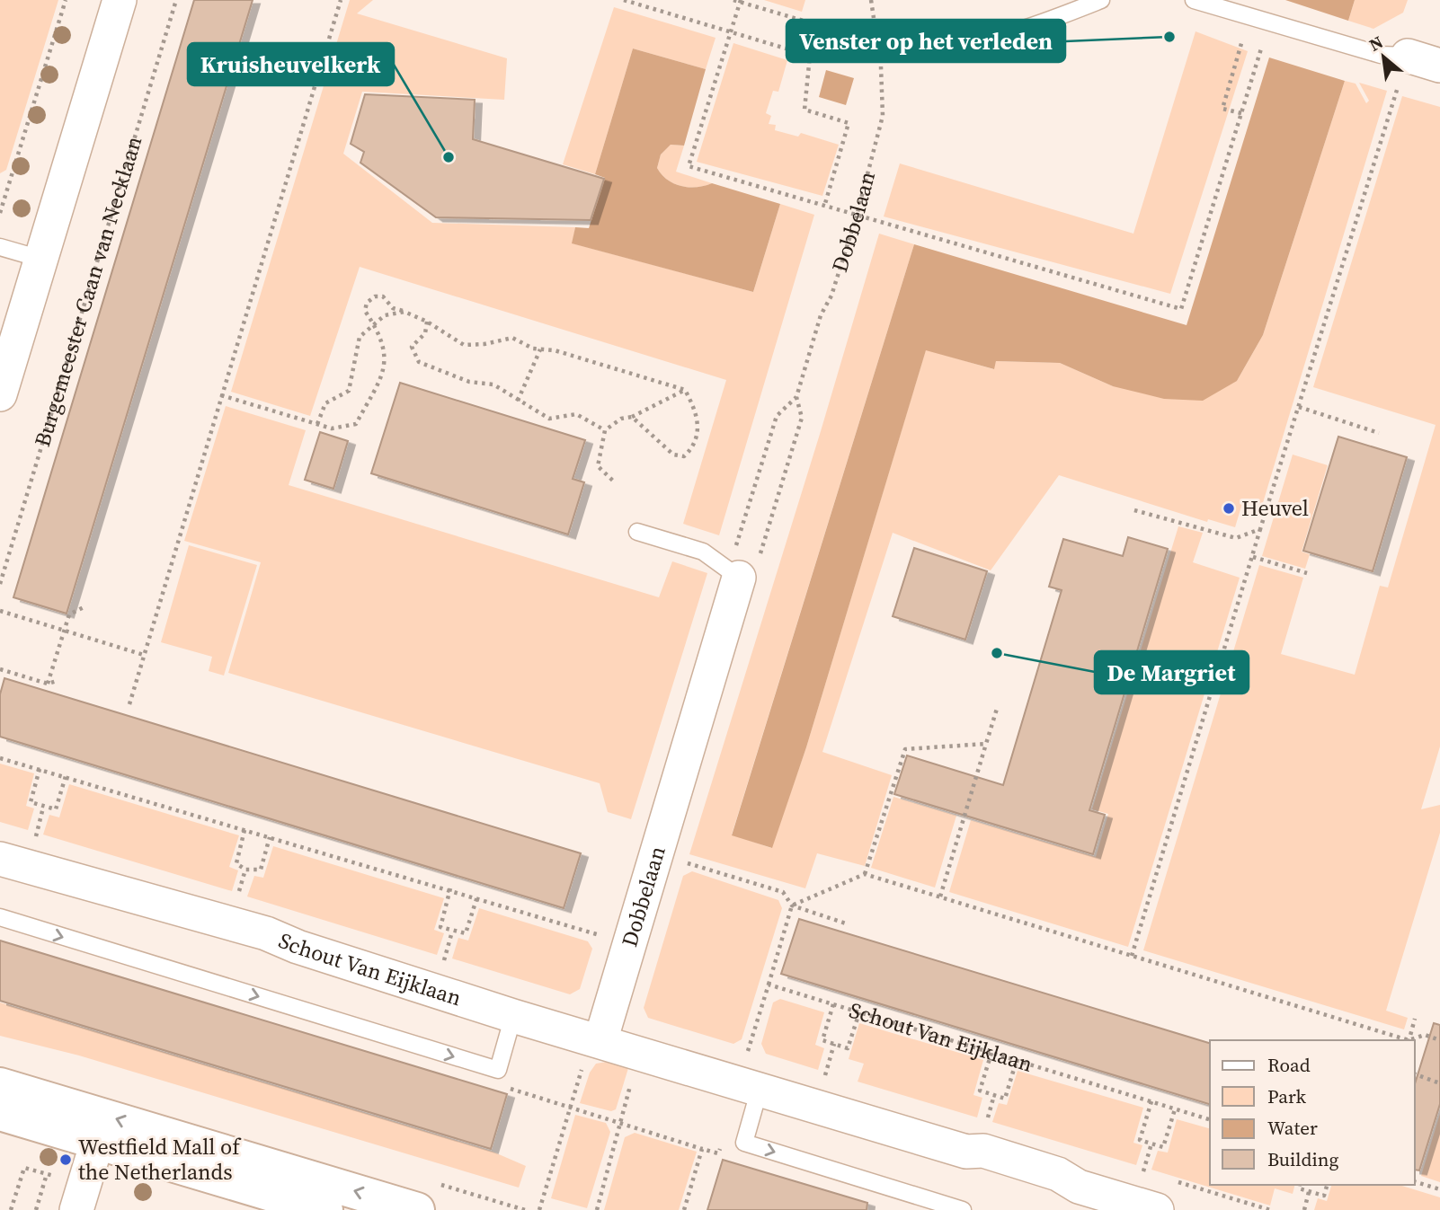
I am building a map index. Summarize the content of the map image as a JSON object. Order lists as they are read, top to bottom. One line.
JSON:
{"streets":{"street":["Dobbelaan","Schout Van Eijklaan"],"path":["Burgemeester Caan van Necklaan"]},"crossings":[["Dobbelaan","Schout Van Eijklaan"]],"places":["Venster op het verleden","Kruisheuvelkerk","Heuvel","De Margriet","Westfield Mall of the Netherlands"],"legend":["Road","Park","Water","Building"],"north":"top left"}
